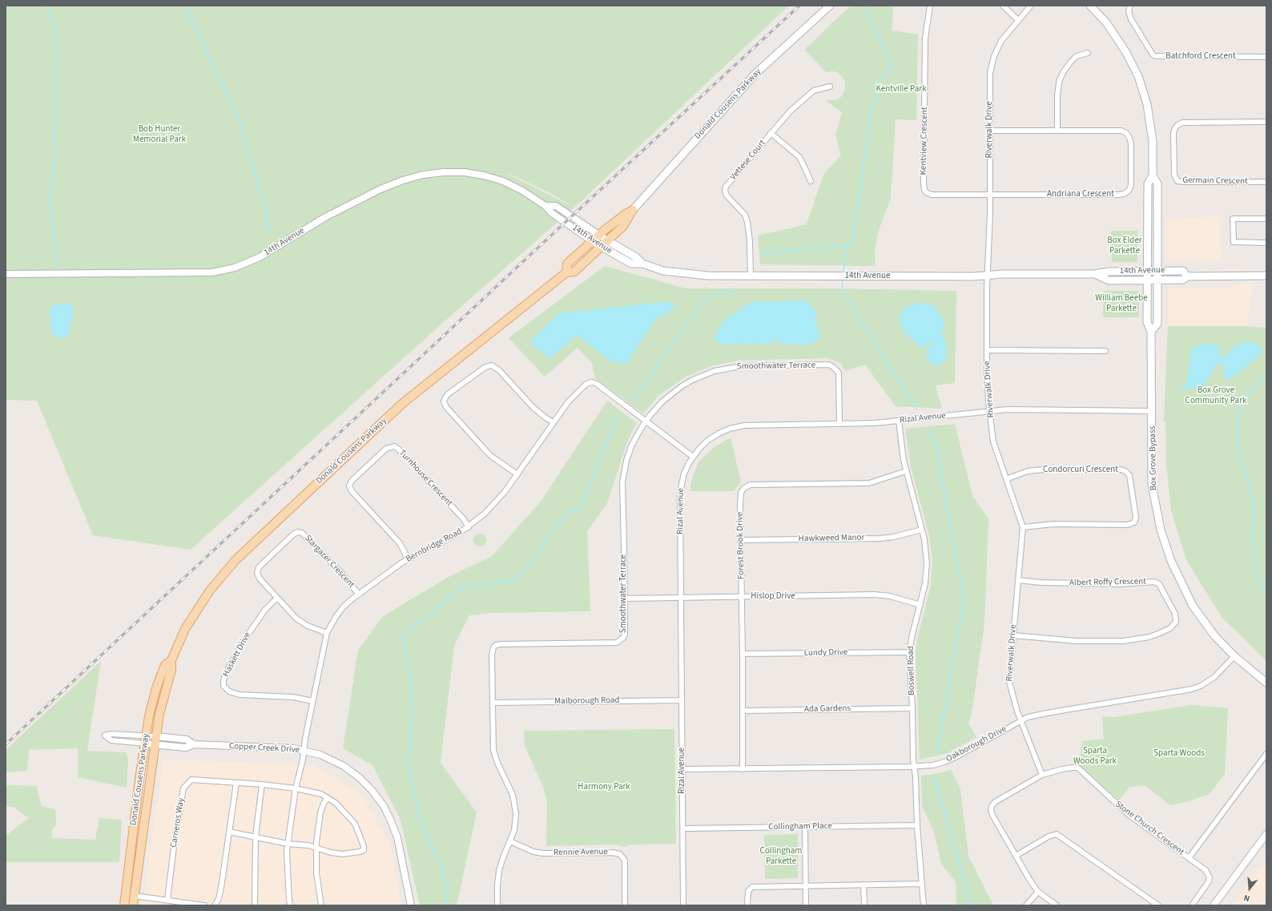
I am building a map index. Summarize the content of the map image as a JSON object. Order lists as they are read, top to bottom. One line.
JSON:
{"streets":{"main road":["Donald Cousens Parkway","14th Avenue","Box Grove Bypass"],"street":["Batchford Crescent","Riverwalk Drive","Kentview Crescent","Vettese Court","Germain Crescent","Andriana Crescent","Smoothwater Terrace","Rizal Avenue","Condorcuri Crescent","Turnhouse Crescent","Hawkweed Manor","Bernbridge Road","Forest Brook Drive","Stargazer Crescent","Albert Roffy Crescent","Hislop Drive","Lundy Drive","Haskett Drive","Boswell Road","Malborough Road","Ada Gardens","Oakborough Drive","Copper Creek Drive","Carneros Way","Collingham Place","Stone Church Crescent","Rennie Avenue"]},"crossings":[["Donald Cousens Parkway","14th Avenue"],["Donald Cousens Parkway","Copper Creek Drive"],["Riverwalk Drive","Kentview Crescent"],["Riverwalk Drive","Andriana Crescent"],["Riverwalk Drive","14th Avenue"],["Riverwalk Drive","Rizal Avenue"],["Riverwalk Drive","Condorcuri Crescent"],["Riverwalk Drive","Albert Roffy Crescent"],["Riverwalk Drive","Oakborough Drive"],["Riverwalk Drive","Stone Church Crescent"],["Kentview Crescent","Andriana Crescent"],["Vettese Court","14th Avenue"],["14th Avenue","Box Grove Bypass"],["Smoothwater Terrace","Rizal Avenue"],["Smoothwater Terrace","Bernbridge Road"],["Smoothwater Terrace","Hislop Drive"],["Smoothwater Terrace","Malborough Road"],["Smoothwater Terrace","Rennie Avenue"],["Rizal Avenue","Box Grove Bypass"],["Rizal Avenue","Bernbridge Road"],["Rizal Avenue","Hislop Drive"],["Rizal Avenue","Boswell Road"],["Rizal Avenue","Malborough Road"],["Rizal Avenue","Oakborough Drive"],["Rizal Avenue","Collingham Place"],["Box Grove Bypass","Oakborough Drive"],["Turnhouse Crescent","Bernbridge Road"],["Hawkweed Manor","Forest Brook Drive"],["Hawkweed Manor","Boswell Road"],["Bernbridge Road","Stargazer Crescent"],["Bernbridge Road","Haskett Drive"],["Bernbridge Road","Copper Creek Drive"],["Bernbridge Road","Carneros Way"],["Forest Brook Drive","Hislop Drive"],["Forest Brook Drive","Lundy Drive"],["Forest Brook Drive","Boswell Road"],["Forest Brook Drive","Ada Gardens"],["Forest Brook Drive","Oakborough Drive"],["Stargazer Crescent","Haskett Drive"],["Hislop Drive","Boswell Road"],["Lundy Drive","Boswell Road"],["Boswell Road","Ada Gardens"],["Boswell Road","Oakborough Drive"],["Boswell Road","Collingham Place"]],"parks":["Kentville Park","Bob Hunter Memorial Park","Box Elder Parkette","William Beebe Parkette","Box Grove Community Park","Sparta Woods Park","Sparta Woods","Harmony Park","Collingham Parkette"],"north":"bottom"}
